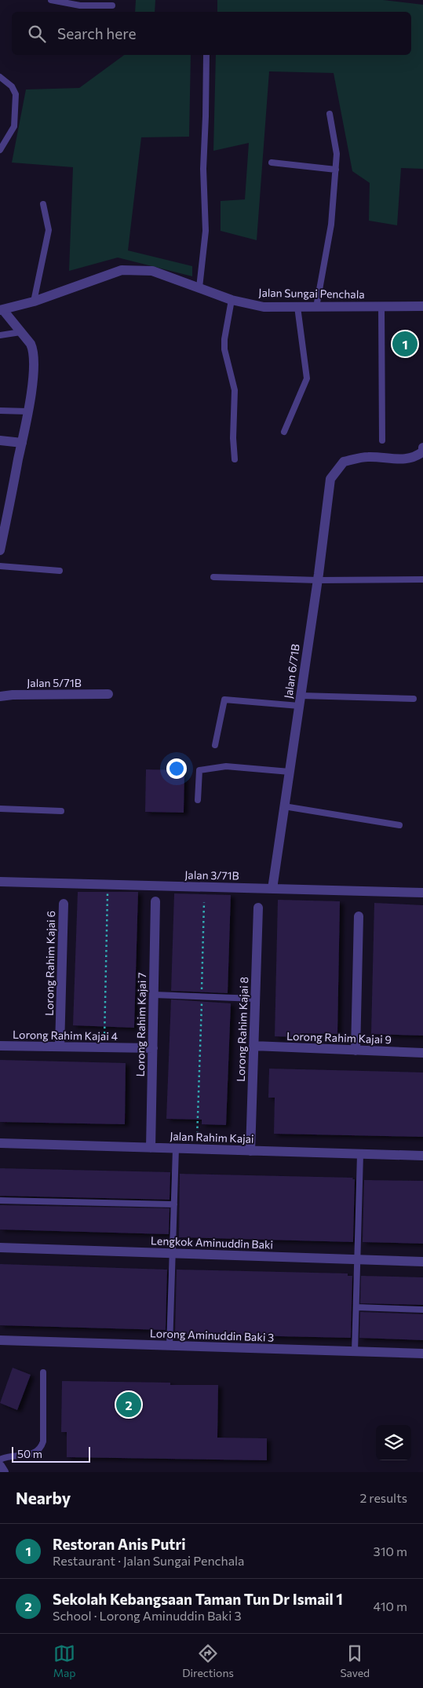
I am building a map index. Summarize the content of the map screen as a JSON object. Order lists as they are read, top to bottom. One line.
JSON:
{"streets":{"street":["Jalan Sungai Penchala","Jalan 6/71B","Jalan 5/71B","Jalan 3/71B","Lorong Rahim Kajai 6","Lorong Rahim Kajai 7","Lorong Rahim Kajai 8","Lorong Rahim Kajai 4","Lorong Rahim Kajai 9","Jalan Rahim Kajai","Lengkok Aminuddin Baki","Lorong Aminuddin Baki 3"]},"crossings":[["Jalan 6/71B","Jalan 3/71B"],["Lorong Rahim Kajai 6","Lorong Rahim Kajai 4"],["Lorong Rahim Kajai 7","Lorong Rahim Kajai 4"],["Lorong Rahim Kajai 7","Jalan Rahim Kajai"],["Lorong Rahim Kajai 8","Lorong Rahim Kajai 9"],["Lorong Rahim Kajai 8","Jalan Rahim Kajai"]],"scale_bar":"50 m","page":{"search":"Search here","pins":["1","2"],"scale":"50 m","heading":["Nearby","2 results"],"list":[{"mark":"1","name":"Restoran Anis Putri","note":"Restaurant · Jalan Sungai Penchala","value":"310 m"},{"mark":"2","name":"Sekolah Kebangsaan Taman Tun Dr Ismail 1","note":"School · Lorong Aminuddin Baki 3","value":"410 m"}],"nav":["Map","Directions","Saved"]}}
